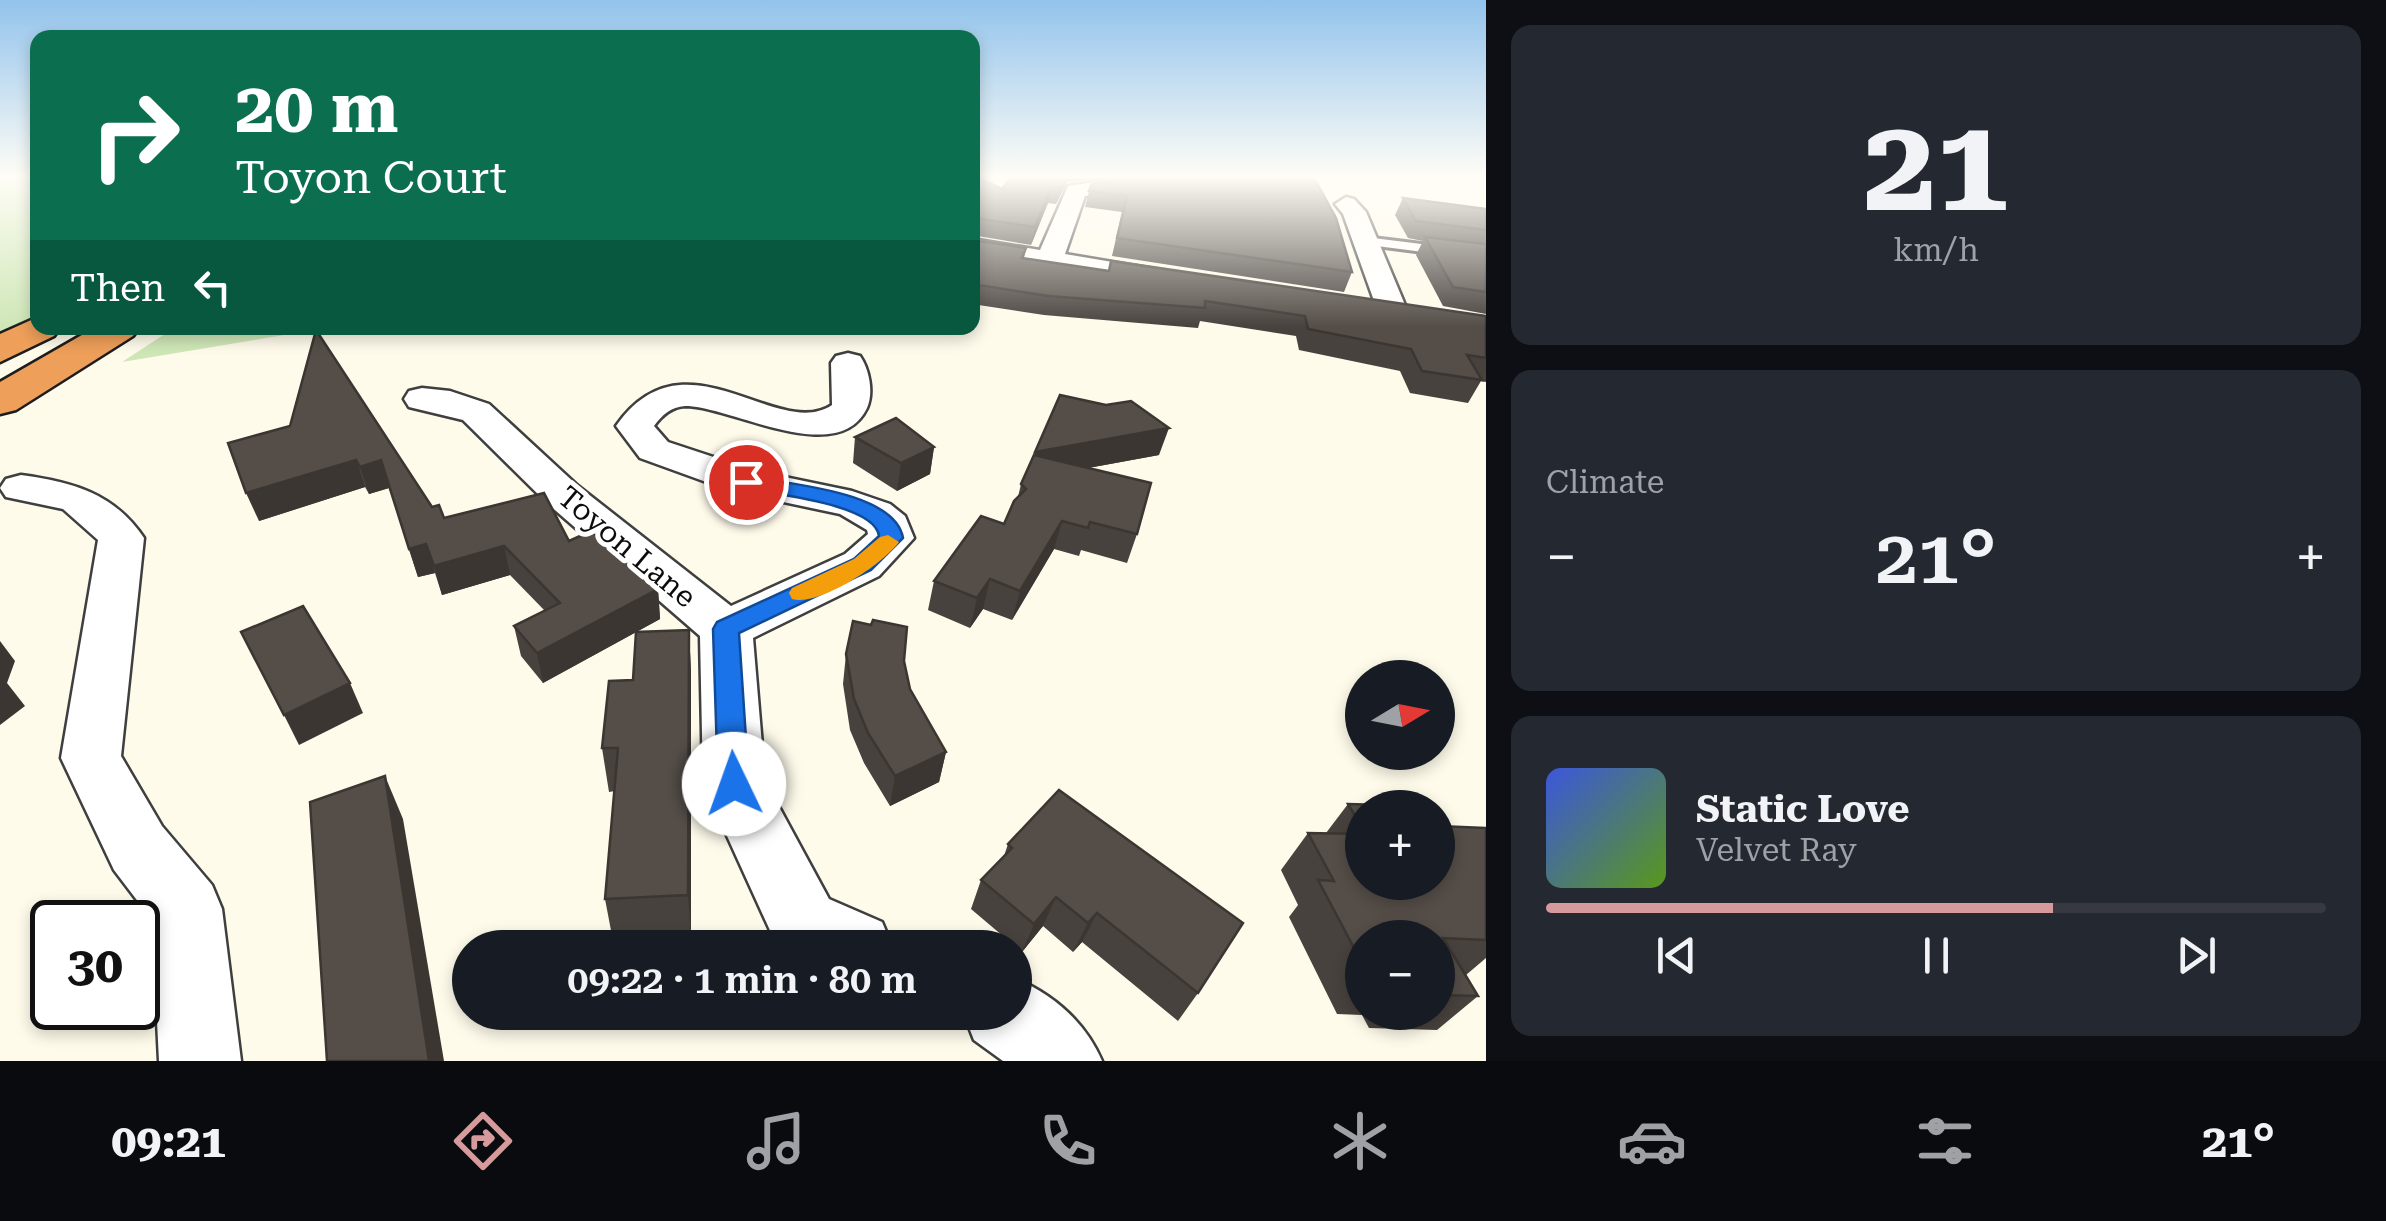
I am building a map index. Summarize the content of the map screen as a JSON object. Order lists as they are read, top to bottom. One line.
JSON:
{"streets":{"street":["Toyon Lane"]},"north":"right","page":{"tile":[["21","km/h"],"Climate"],"turn":["20 m","Toyon Court"],"then":"Then","heat":["−","21°","+"],"map_buttons":["+","−"],"song":["Static Love","Velvet Ray"],"limit":"30","trip":"09:22 · 1 min · 80 m","tabs":["09:21","21°"]}}
